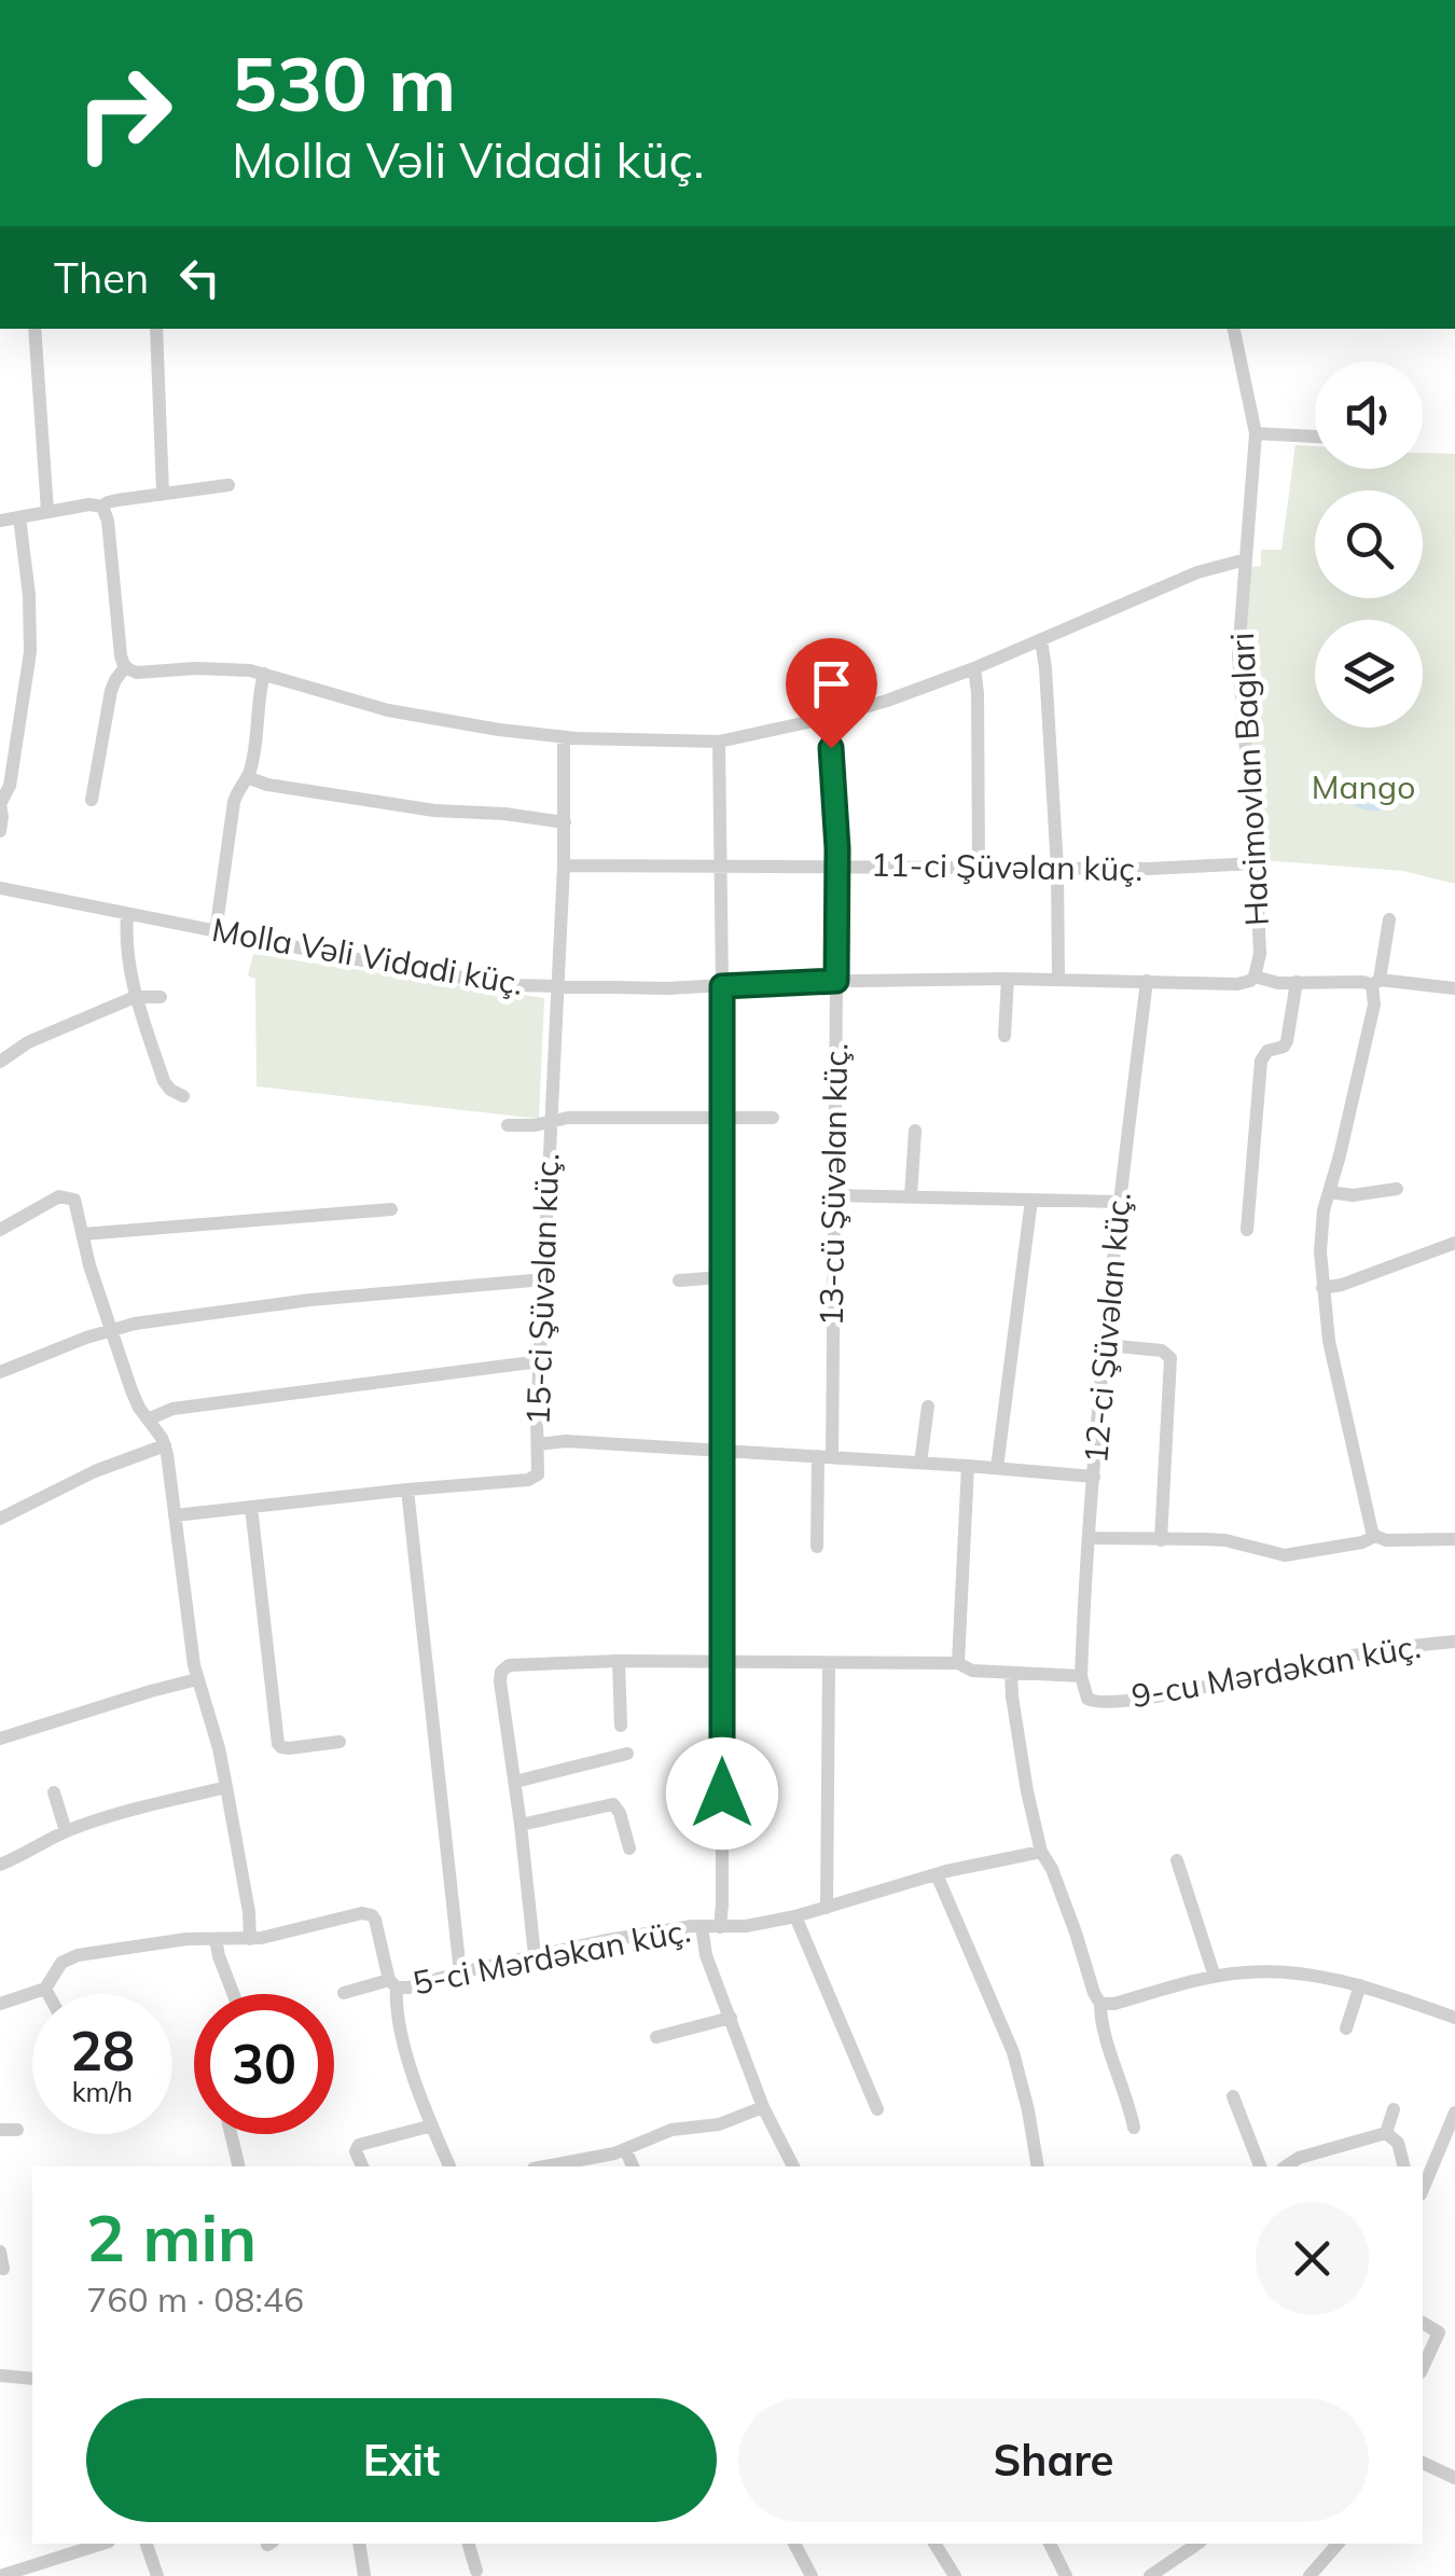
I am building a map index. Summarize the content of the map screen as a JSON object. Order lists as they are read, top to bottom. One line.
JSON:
{"streets":{"street":["Hacimovlan Baglari","11-ci Şüvəlan küç.","Molla Vəli Vidadi küç.","13-cü Şüvəlan küç.","15-ci Şüvəlan küç.","12-ci Şüvəlan küç.","9-cu Mərdəkan küç.","5-ci Mərdəkan küç."]},"crossings":[["Hacimovlan Baglari","11-ci Şüvəlan küç."],["Hacimovlan Baglari","Molla Vəli Vidadi küç."],["11-ci Şüvəlan küç.","13-cü Şüvəlan küç."],["11-ci Şüvəlan küç.","15-ci Şüvəlan küç."],["Molla Vəli Vidadi küç.","13-cü Şüvəlan küç."],["Molla Vəli Vidadi küç.","15-ci Şüvəlan küç."],["Molla Vəli Vidadi küç.","12-ci Şüvəlan küç."],["12-ci Şüvəlan küç.","9-cu Mərdəkan küç."],["9-cu Mərdəkan küç.","5-ci Mərdəkan küç."]],"parks":["Mango"],"page":{"turn":["530 m","Molla Vəli Vidadi küç."],"then":"Then","speed":"28 km/h","limit":"30","heading":["2 min","760 m · 08:46"],"buttons":["Exit","Share"]}}
